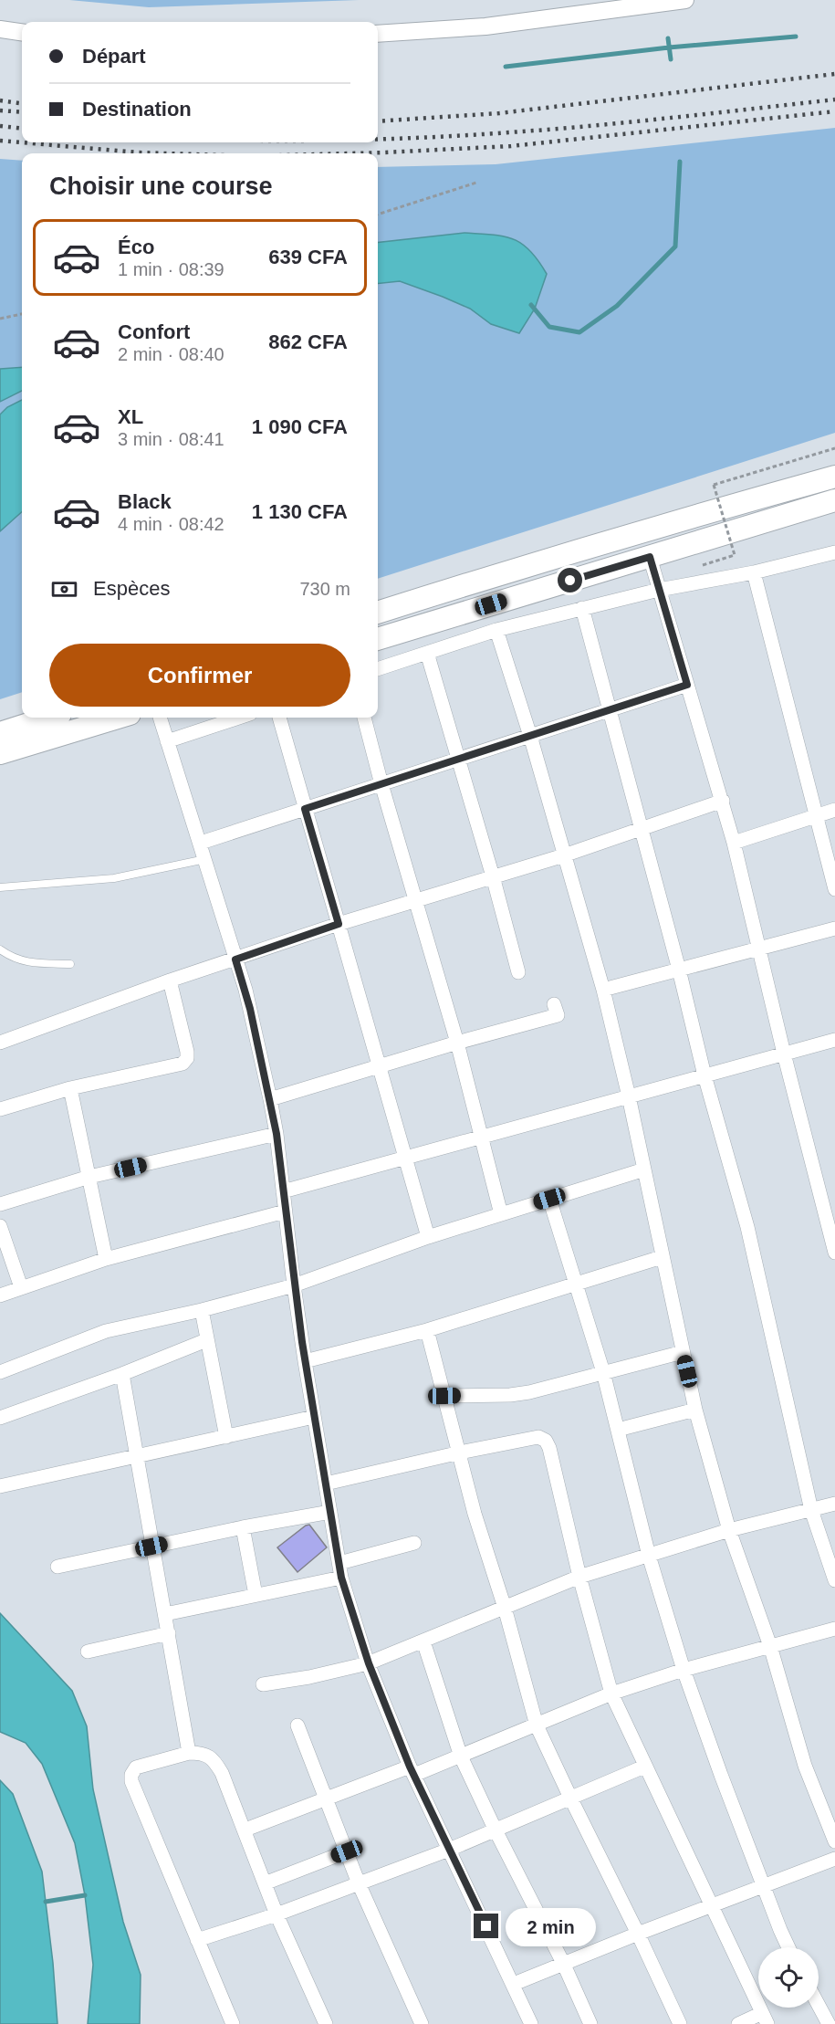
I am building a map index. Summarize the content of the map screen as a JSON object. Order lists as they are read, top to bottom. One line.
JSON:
{"page":{"banner":["Départ","Destination"],"heading":"Choisir une course","list":[{"name":"Éco","note":"1 min · 08:39","value":"639 CFA"},{"name":"Confort","note":"2 min · 08:40","value":"862 CFA"},{"name":"XL","note":"3 min · 08:41","value":"1 090 CFA"},{"name":"Black","note":"4 min · 08:42","value":"1 130 CFA"}],"pay":["Espèces","730 m"],"buttons":"Confirmer","bubble":"2 min"}}
